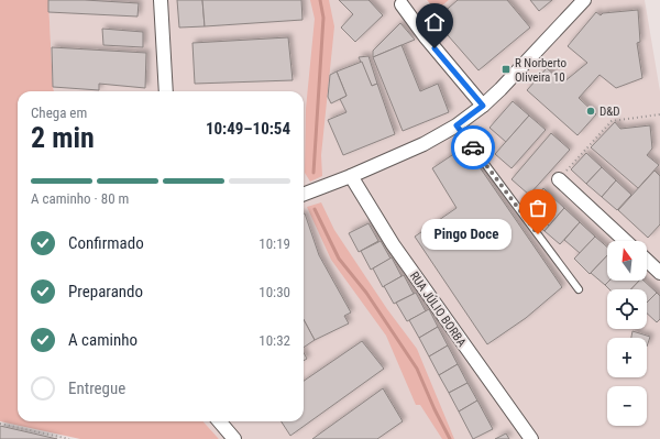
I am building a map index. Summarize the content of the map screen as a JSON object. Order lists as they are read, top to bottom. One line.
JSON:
{"streets":{"street":["RUA JÚLIO BORBA"]},"places":{"transit":["R Norberto Oliveira 10"],"other":["D&D","Pingo Doce"]},"north":"top","page":{"heading":["2 min","Chega em","10:49–10:54"],"bar":"A caminho · 80 m","bubble":"Pingo Doce","list":[["Confirmado","10:19"],["Preparando","10:30"],["A caminho","10:32"],"Entregue"],"map_buttons":["+","−"]}}
